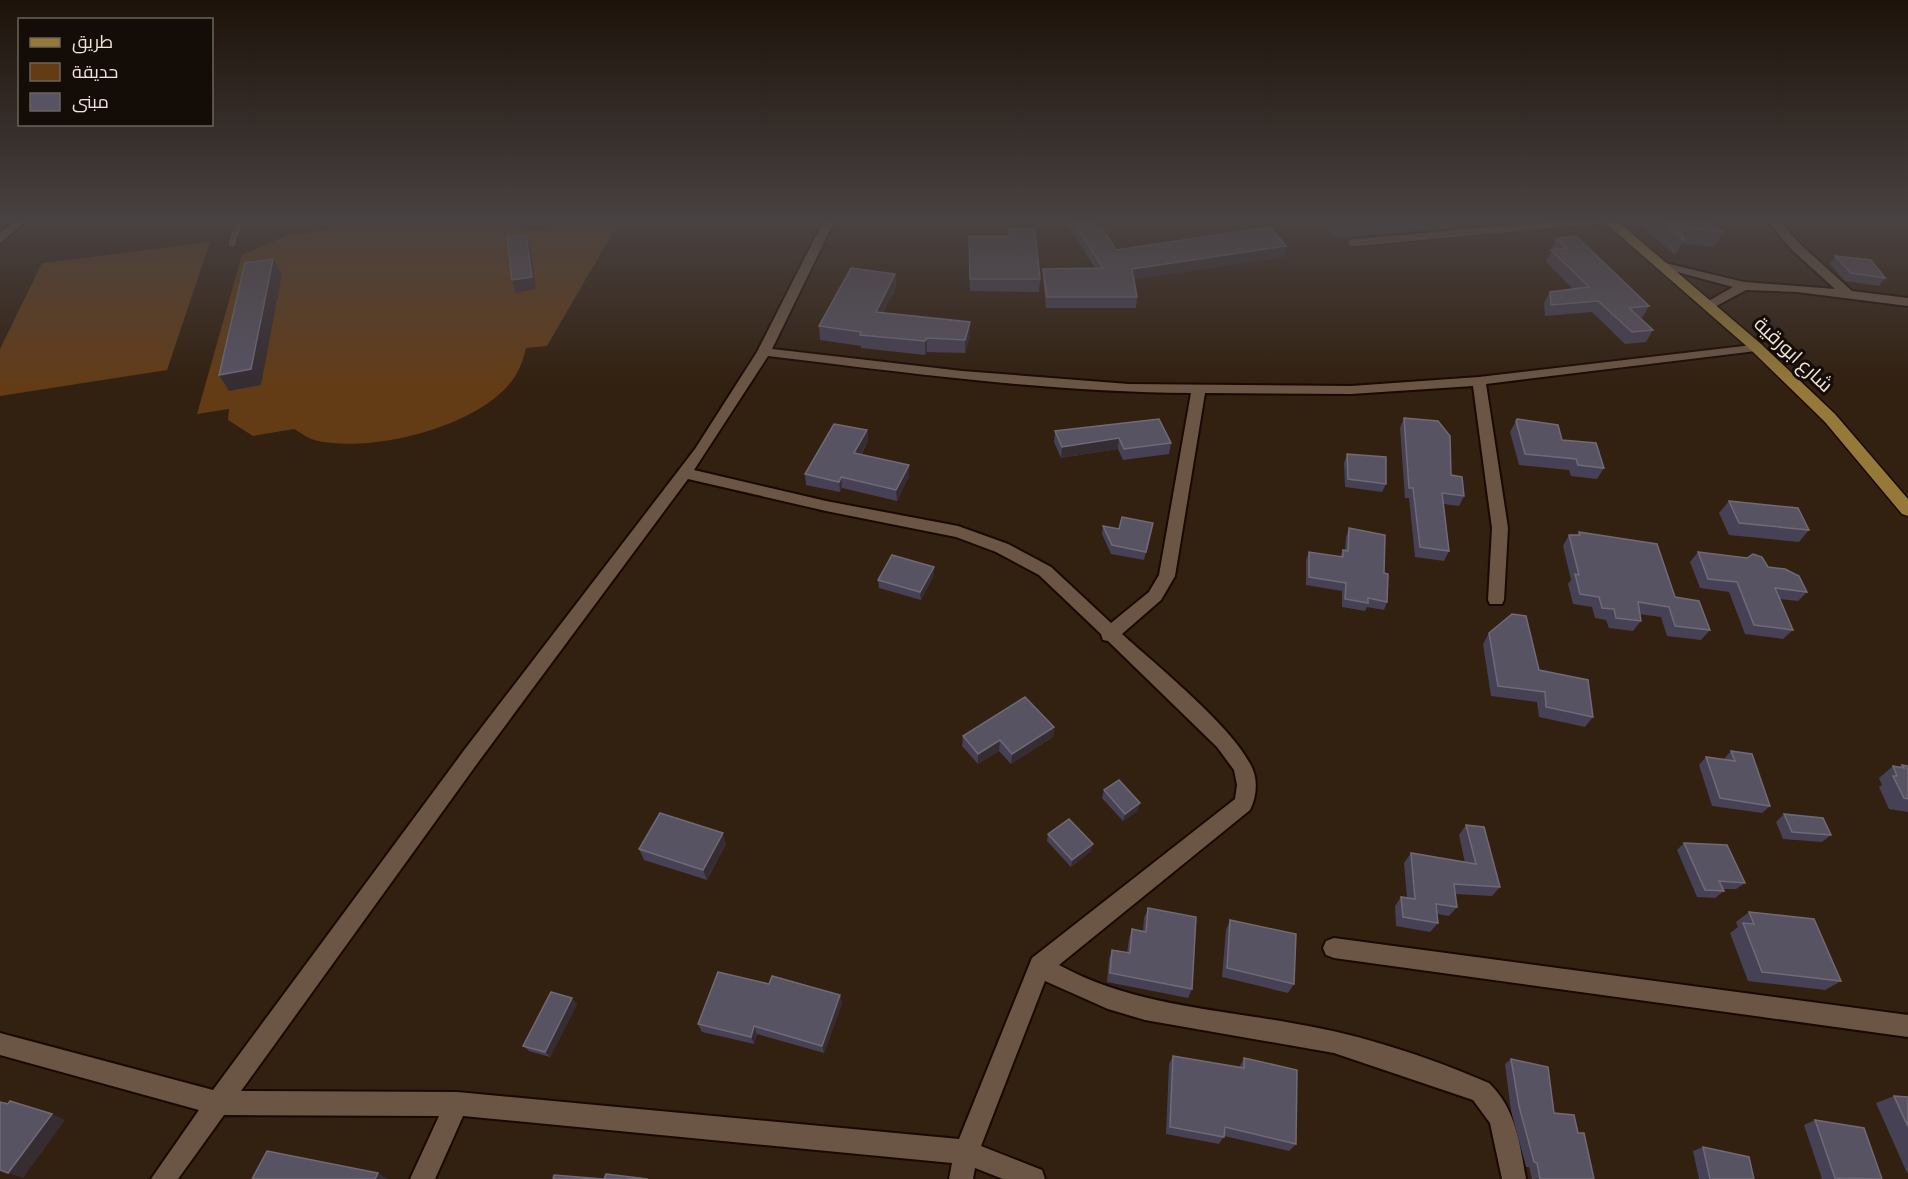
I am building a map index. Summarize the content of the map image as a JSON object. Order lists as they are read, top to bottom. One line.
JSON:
{"streets":{"main road":["شارع ابورقية"]},"legend":["طريق","حديقة","مبنى"]}
